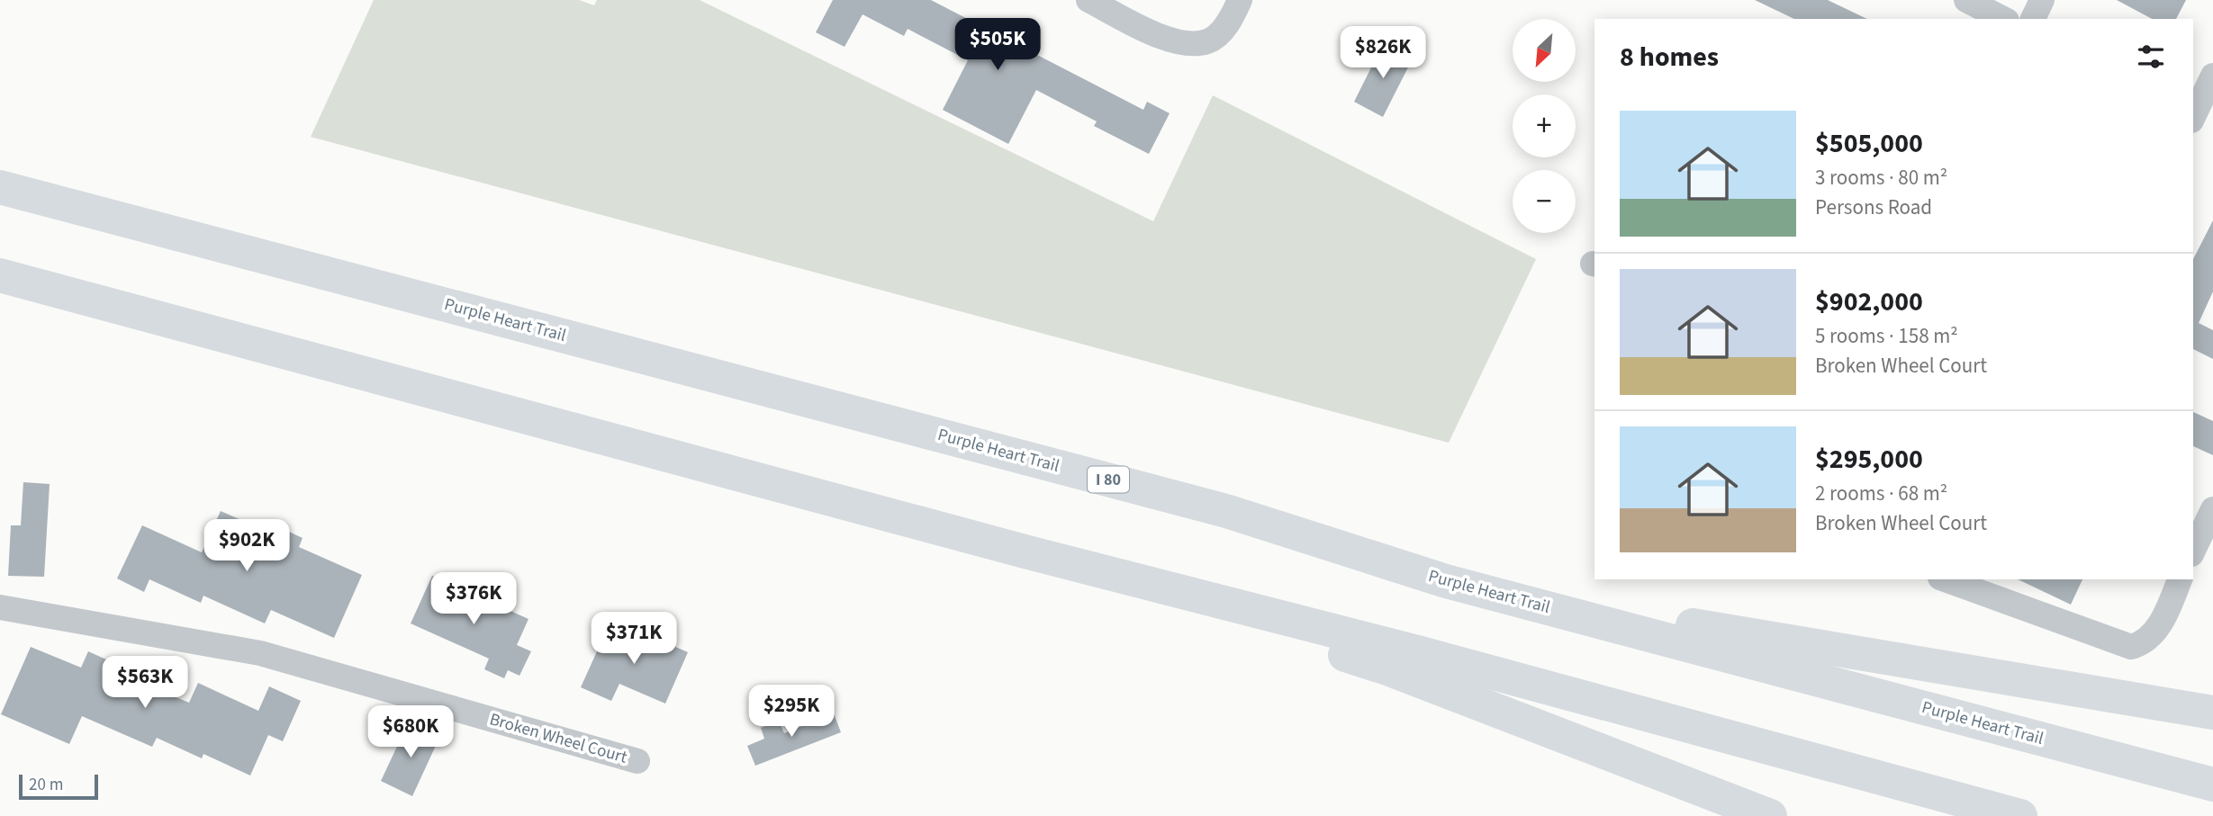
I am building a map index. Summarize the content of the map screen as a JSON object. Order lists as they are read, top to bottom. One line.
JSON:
{"streets":{"highway":["Purple Heart Trail","I 80"],"street":["Broken Wheel Court"]},"scale_bar":"20 m","north":"bottom left","page":{"price":["$505K","$826K","$902K","$376K","$371K","$563K","$295K","$680K"],"map_buttons":["+","−"],"heading":"8 homes","list":[{"name":"$505,000","note":"3 rooms · 80 m² · Persons Road"},{"name":"$902,000","note":"5 rooms · 158 m² · Broken Wheel Court"},{"name":"$295,000","note":"2 rooms · 68 m² · Broken Wheel Court"}],"scale":"20 m"}}
